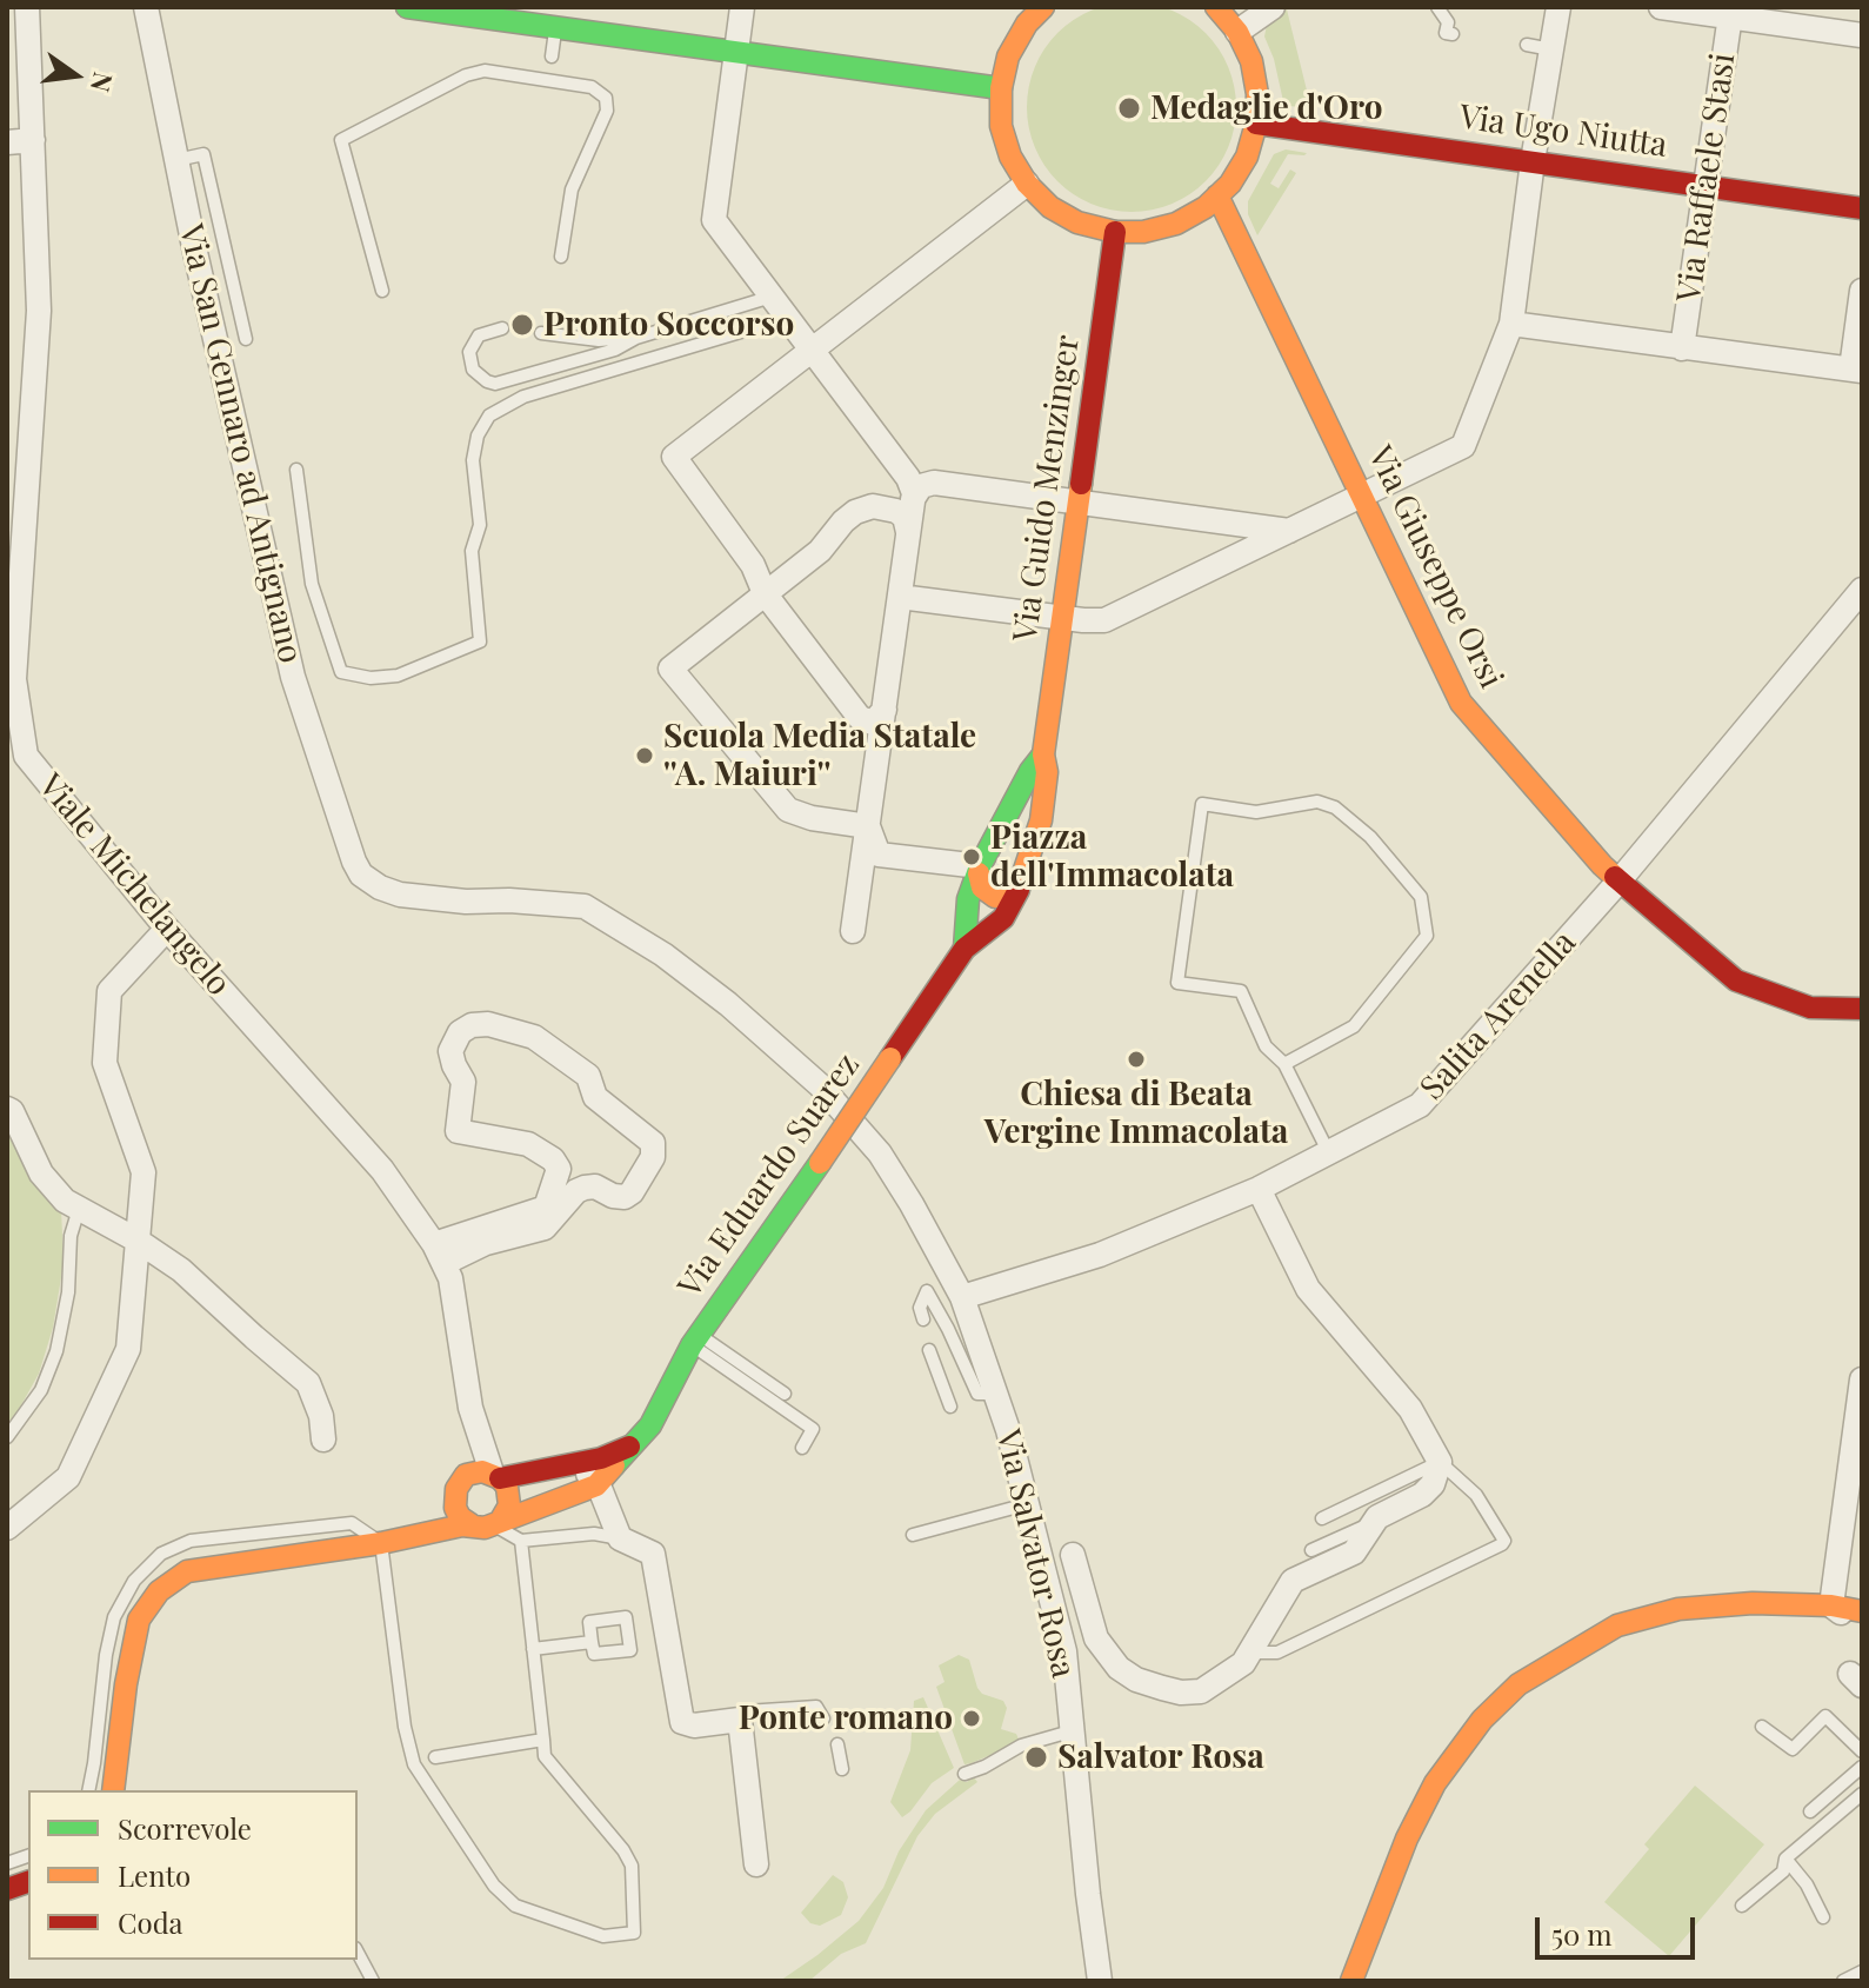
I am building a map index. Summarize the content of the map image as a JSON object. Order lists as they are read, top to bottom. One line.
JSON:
{"streets":{"street":["Via Ugo Niutta","Via Raffaele Stasi","Via San Gennaro ad Antignano","Via Guido Menzinger","Via Giuseppe Orsi","Viale Michelangelo","Salita Arenella","Via Eduardo Suarez","Via Salvator Rosa"]},"crossings":[["Via Ugo Niutta","Via Raffaele Stasi"],["Via San Gennaro ad Antignano","Via Salvator Rosa"],["Via Giuseppe Orsi","Salita Arenella"],["Salita Arenella","Via Salvator Rosa"]],"places":["Medaglie d'Oro","Pronto Soccorso","Scuola Media Statale ''A. Maiuri''","Piazza dell'Immacolata","Chiesa di Beata Vergine Immacolata","Ponte romano","Salvator Rosa"],"legend":["Scorrevole","Lento","Coda"],"scale_bar":"50 m","north":"right"}
